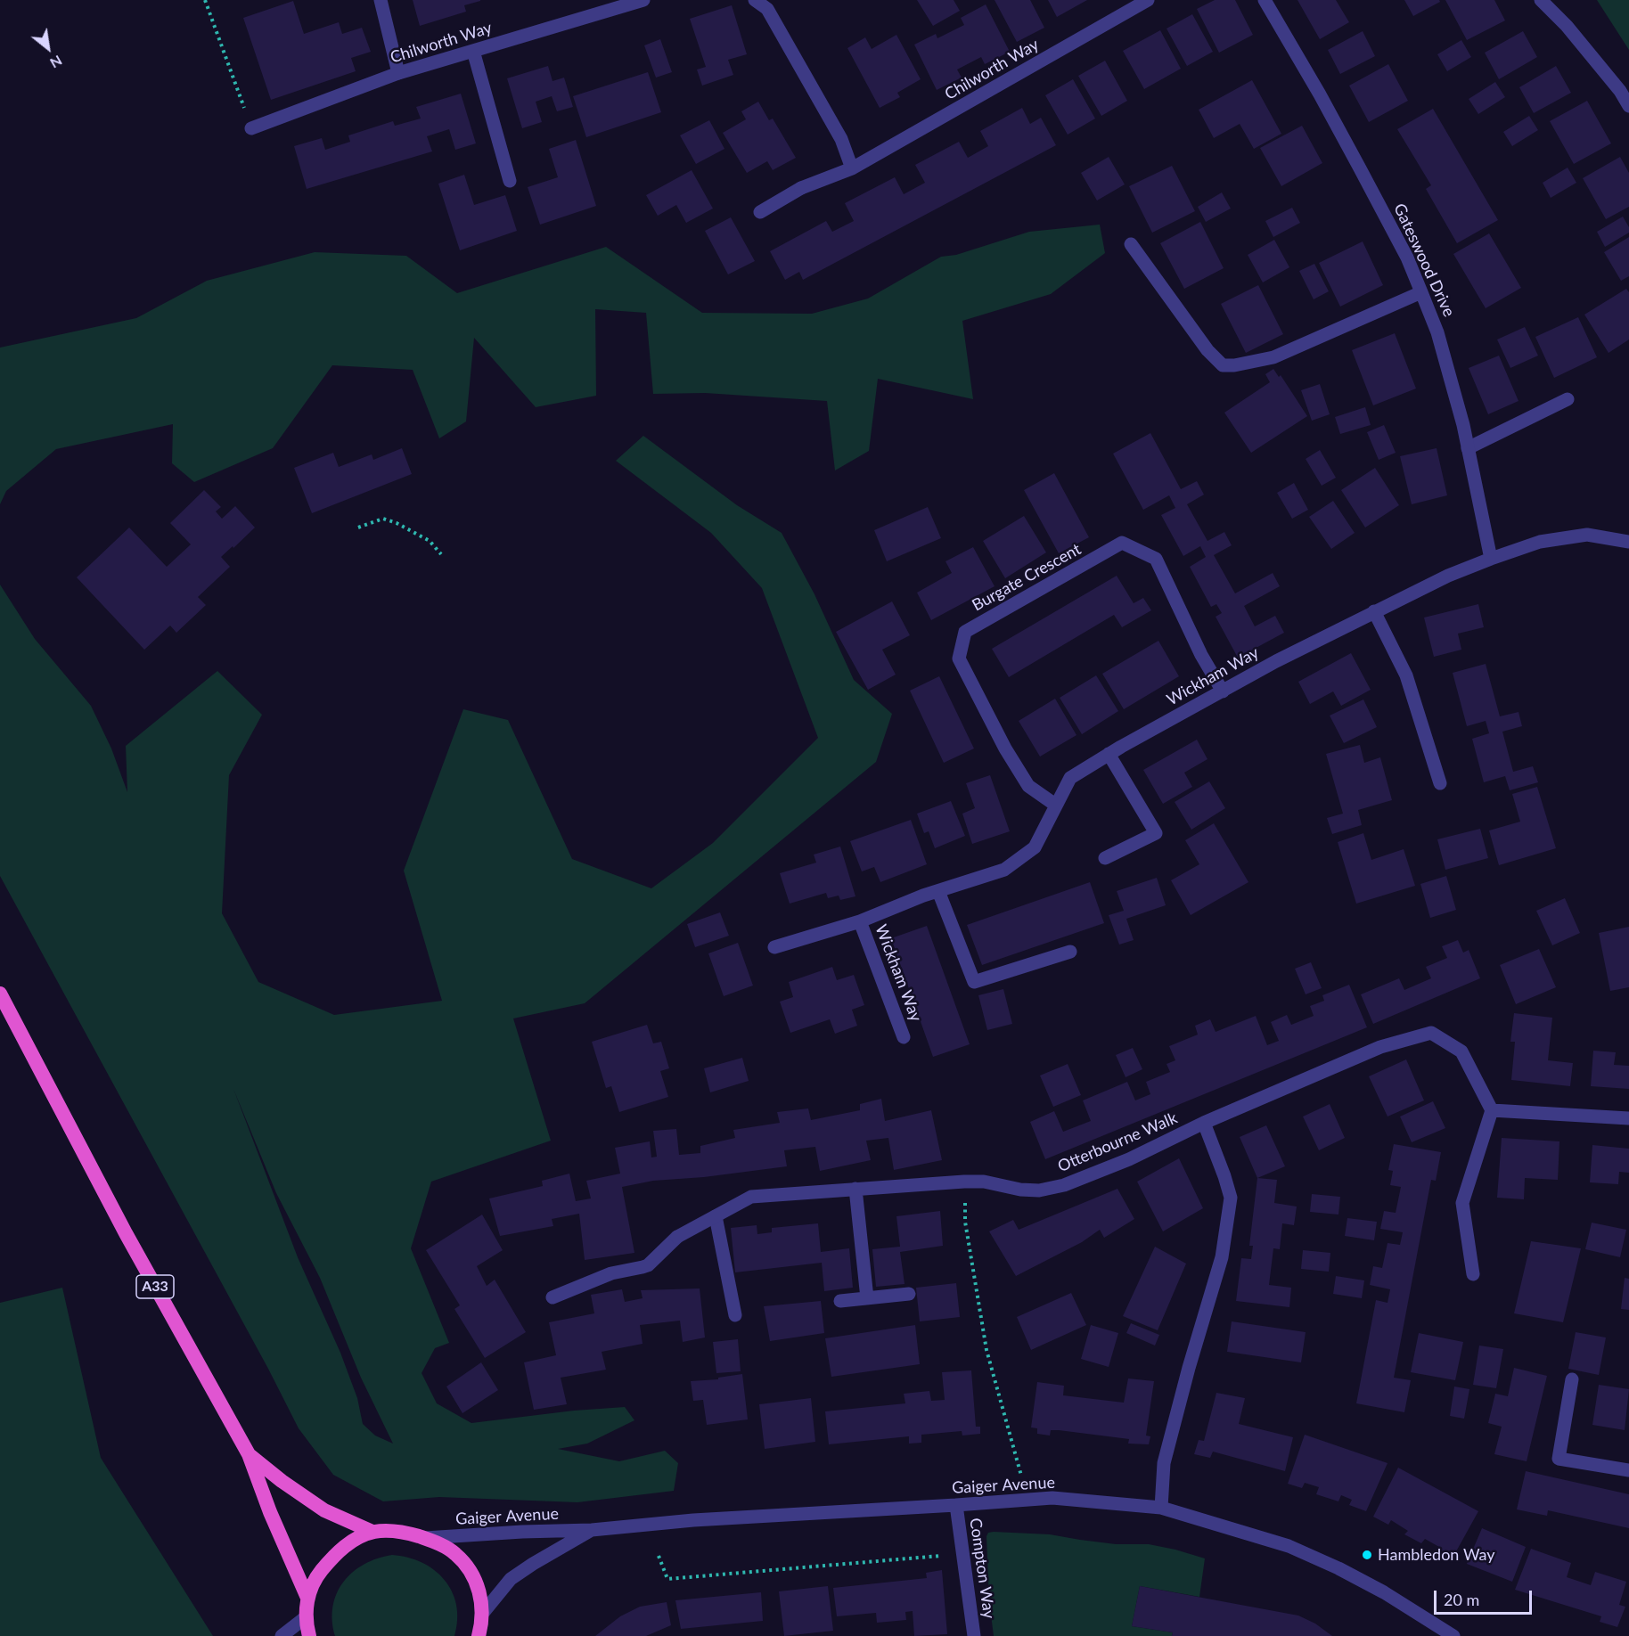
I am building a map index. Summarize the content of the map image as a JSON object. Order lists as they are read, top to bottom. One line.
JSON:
{"streets":{"highway":["A33"],"street":["Chilworth Way","Gateswood Drive","Burgate Crescent","Wickham Way","Otterbourne Walk","Gaiger Avenue","Compton Way"]},"crossings":[["Gateswood Drive","Wickham Way"],["Burgate Crescent","Wickham Way"],["Gaiger Avenue","Compton Way"]],"places":["Hambledon Way"],"scale_bar":"20 m","north":"bottom right"}
